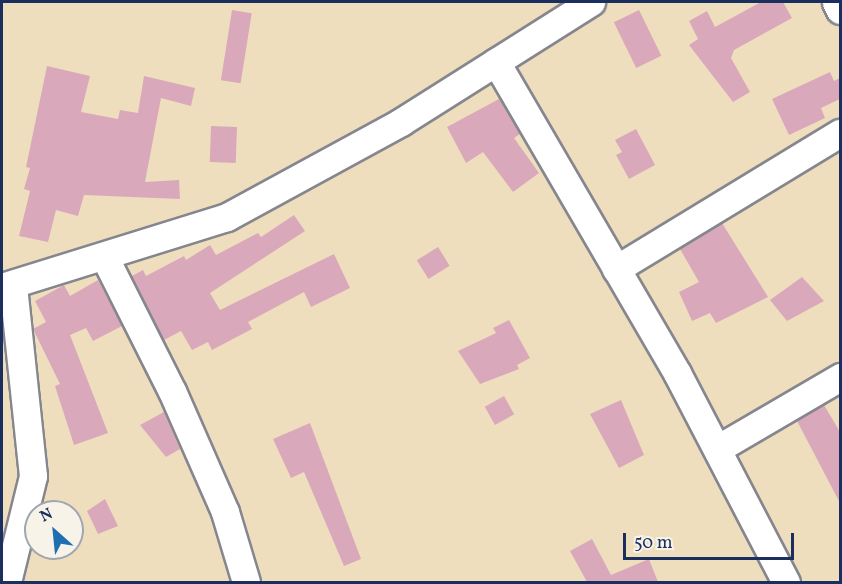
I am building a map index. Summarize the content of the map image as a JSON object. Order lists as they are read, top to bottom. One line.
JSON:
{"scale_bar":"50 m","north":"top left"}
